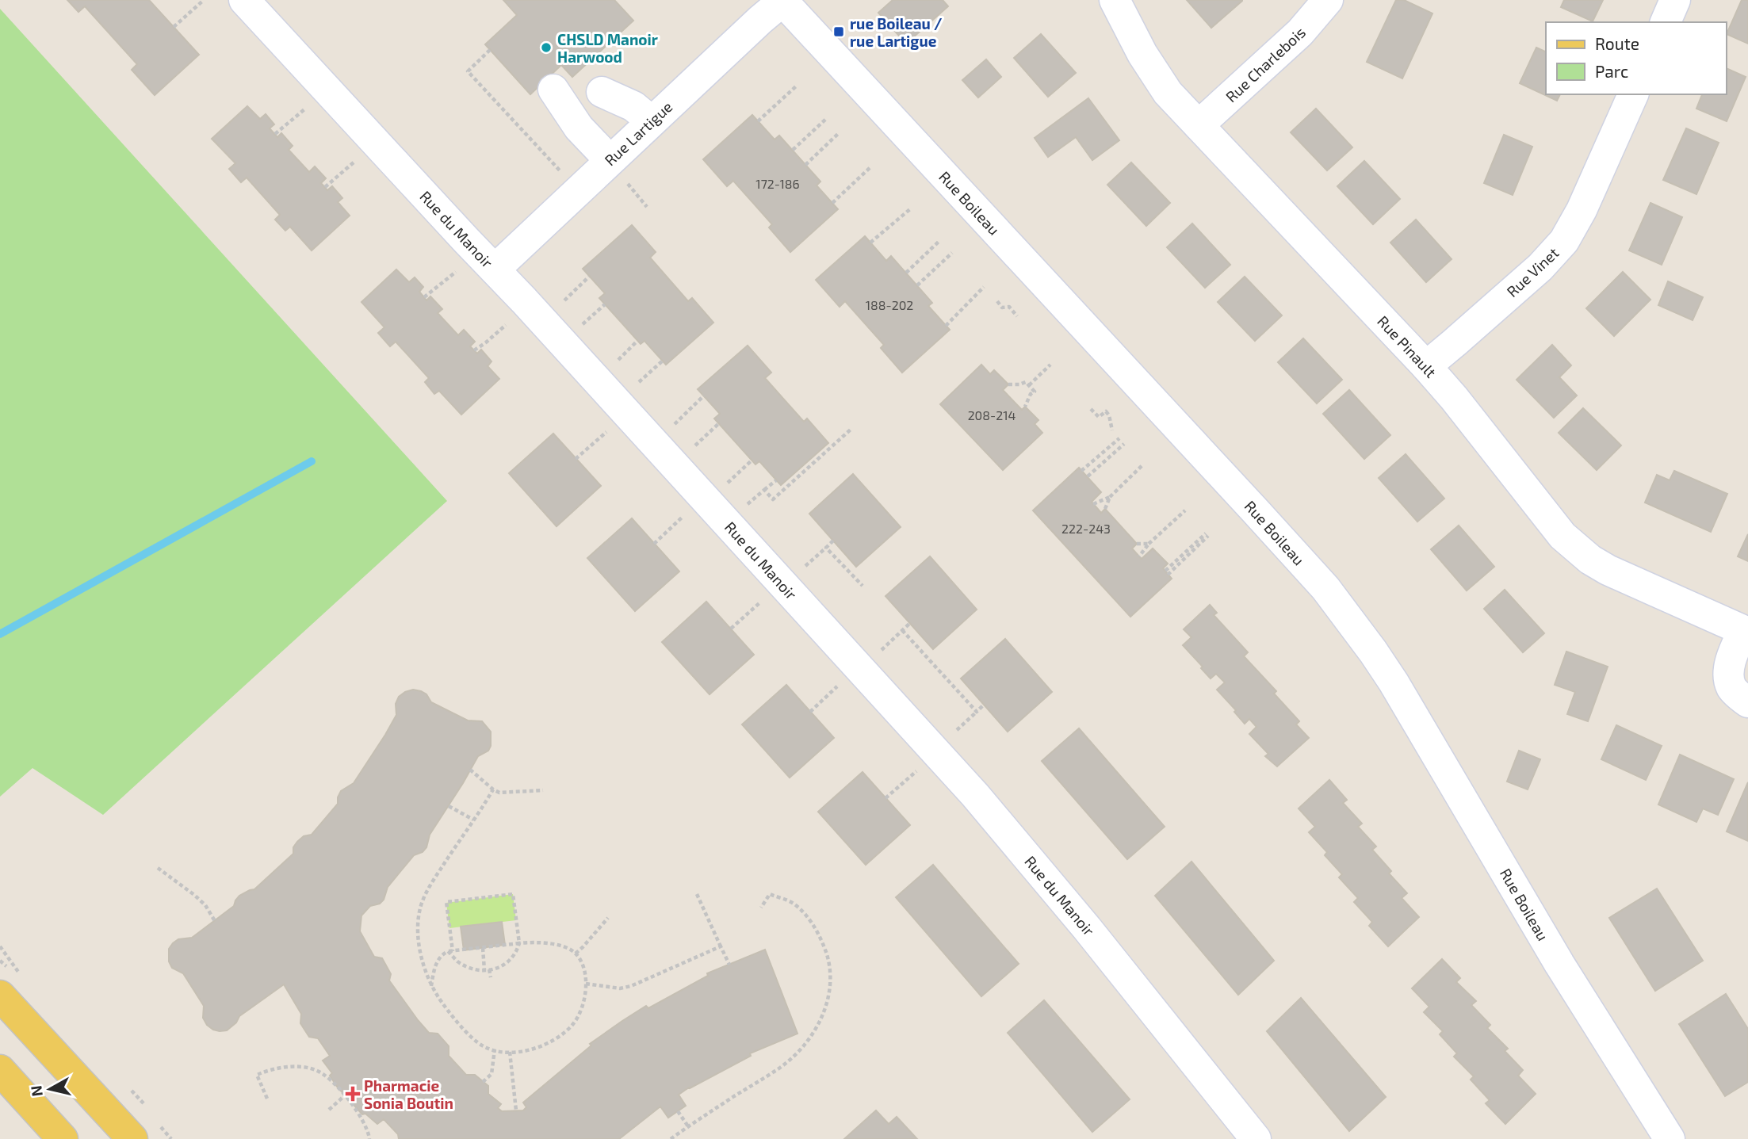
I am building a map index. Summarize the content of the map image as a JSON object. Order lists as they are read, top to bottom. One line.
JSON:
{"streets":{"street":["Rue Charlebois","Rue Lartigue","Rue Boileau","Rue du Manoir","Rue Vinet","Rue Pinault"]},"crossings":[["Rue Charlebois","Rue Pinault"],["Rue Lartigue","Rue Boileau"],["Rue Lartigue","Rue du Manoir"],["Rue Vinet","Rue Pinault"]],"places":{"transit":["rue Boileau / rue Lartigue"],"other":["CHSLD Manoir Harwood"],"health":["Pharmacie Sonia Boutin"]},"house_numbers":["172-186","188-202","208-214","222-243"],"legend":["Route","Parc"],"north":"left"}
